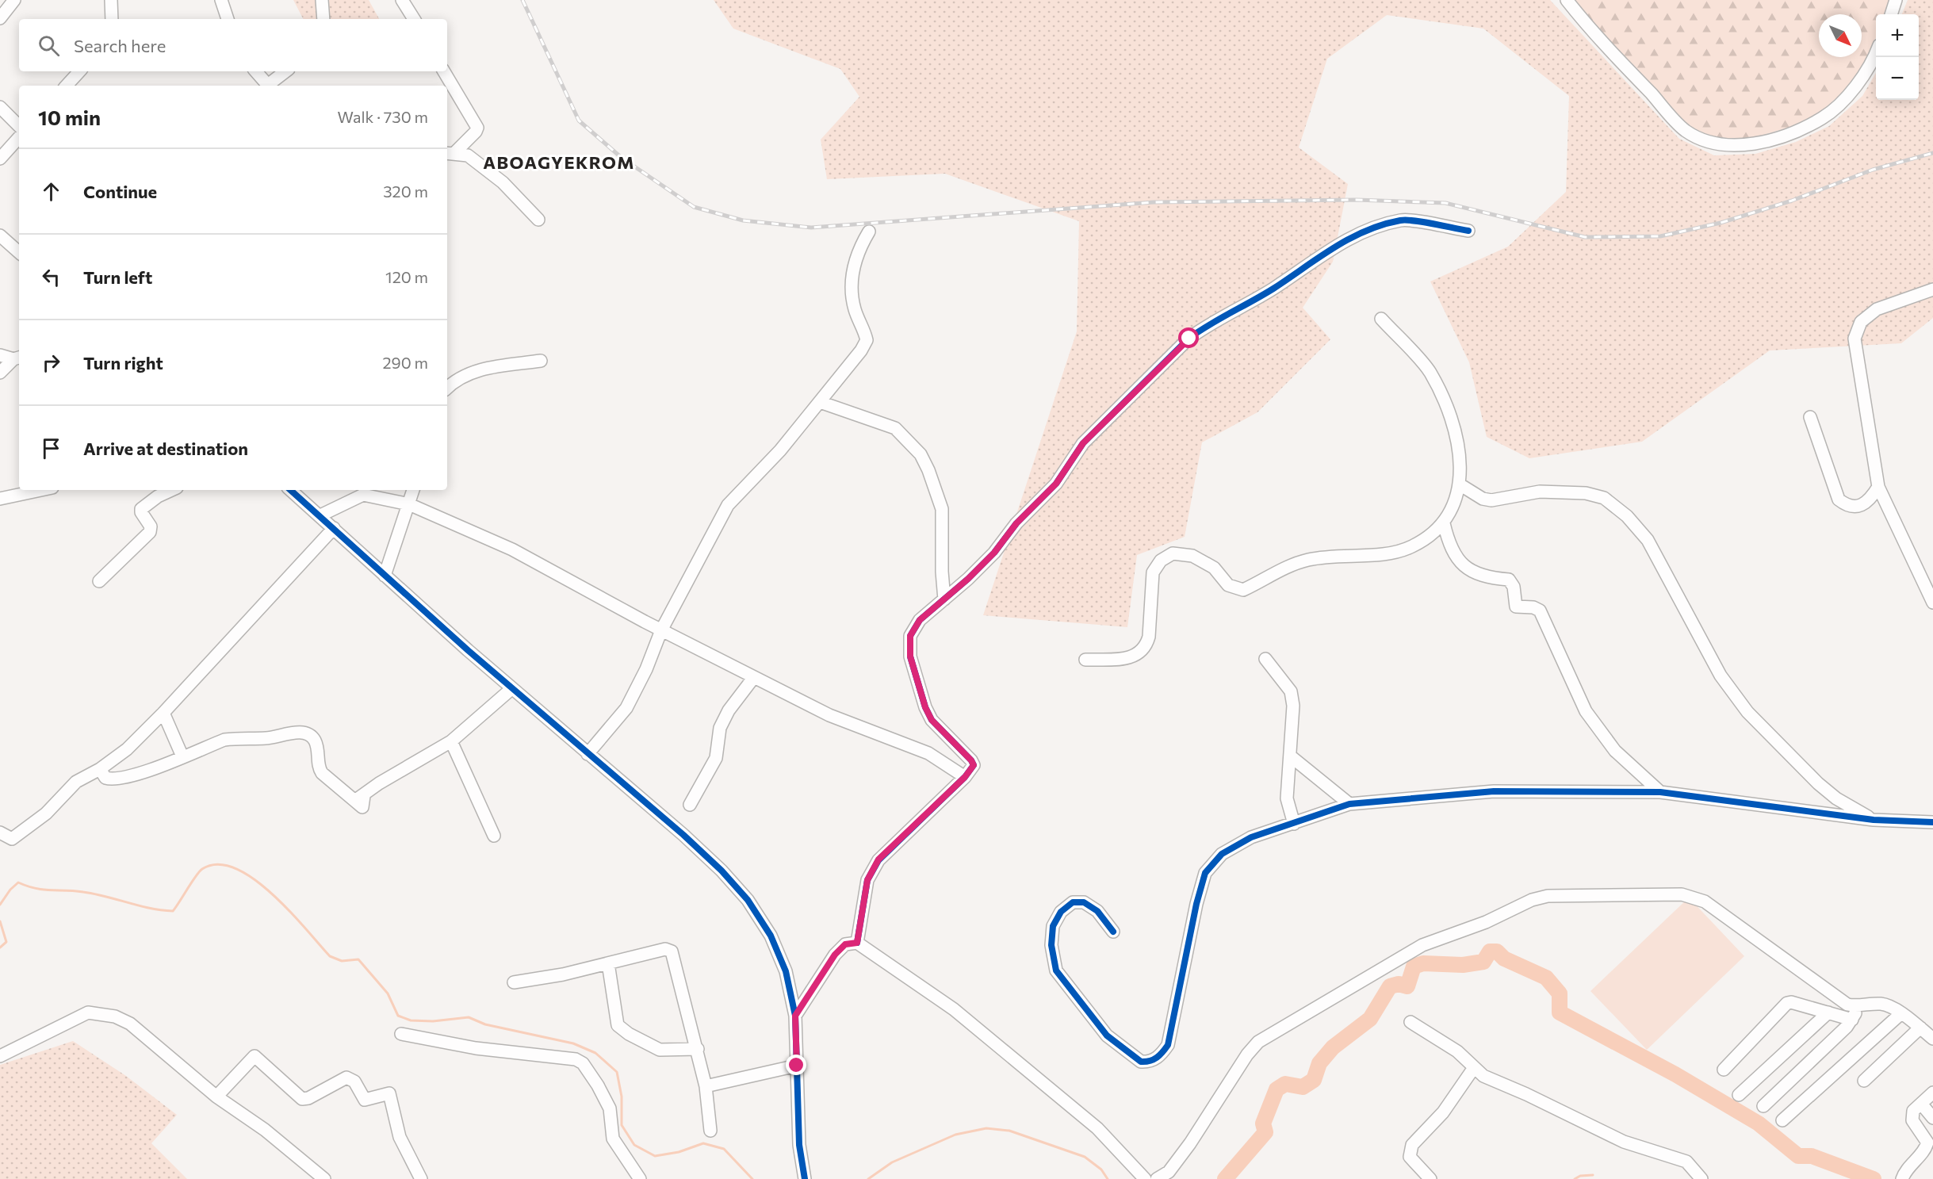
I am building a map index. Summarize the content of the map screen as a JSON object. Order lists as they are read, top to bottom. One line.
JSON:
{"districts":["ABOAGYEKROM"],"north":"bottom right","page":{"map_buttons":["+","−"],"search":"Search here","heading":["10 min","Walk · 730 m"],"list":[["Continue","320 m"],["Turn left","120 m"],["Turn right","290 m"],"Arrive at destination"]}}
